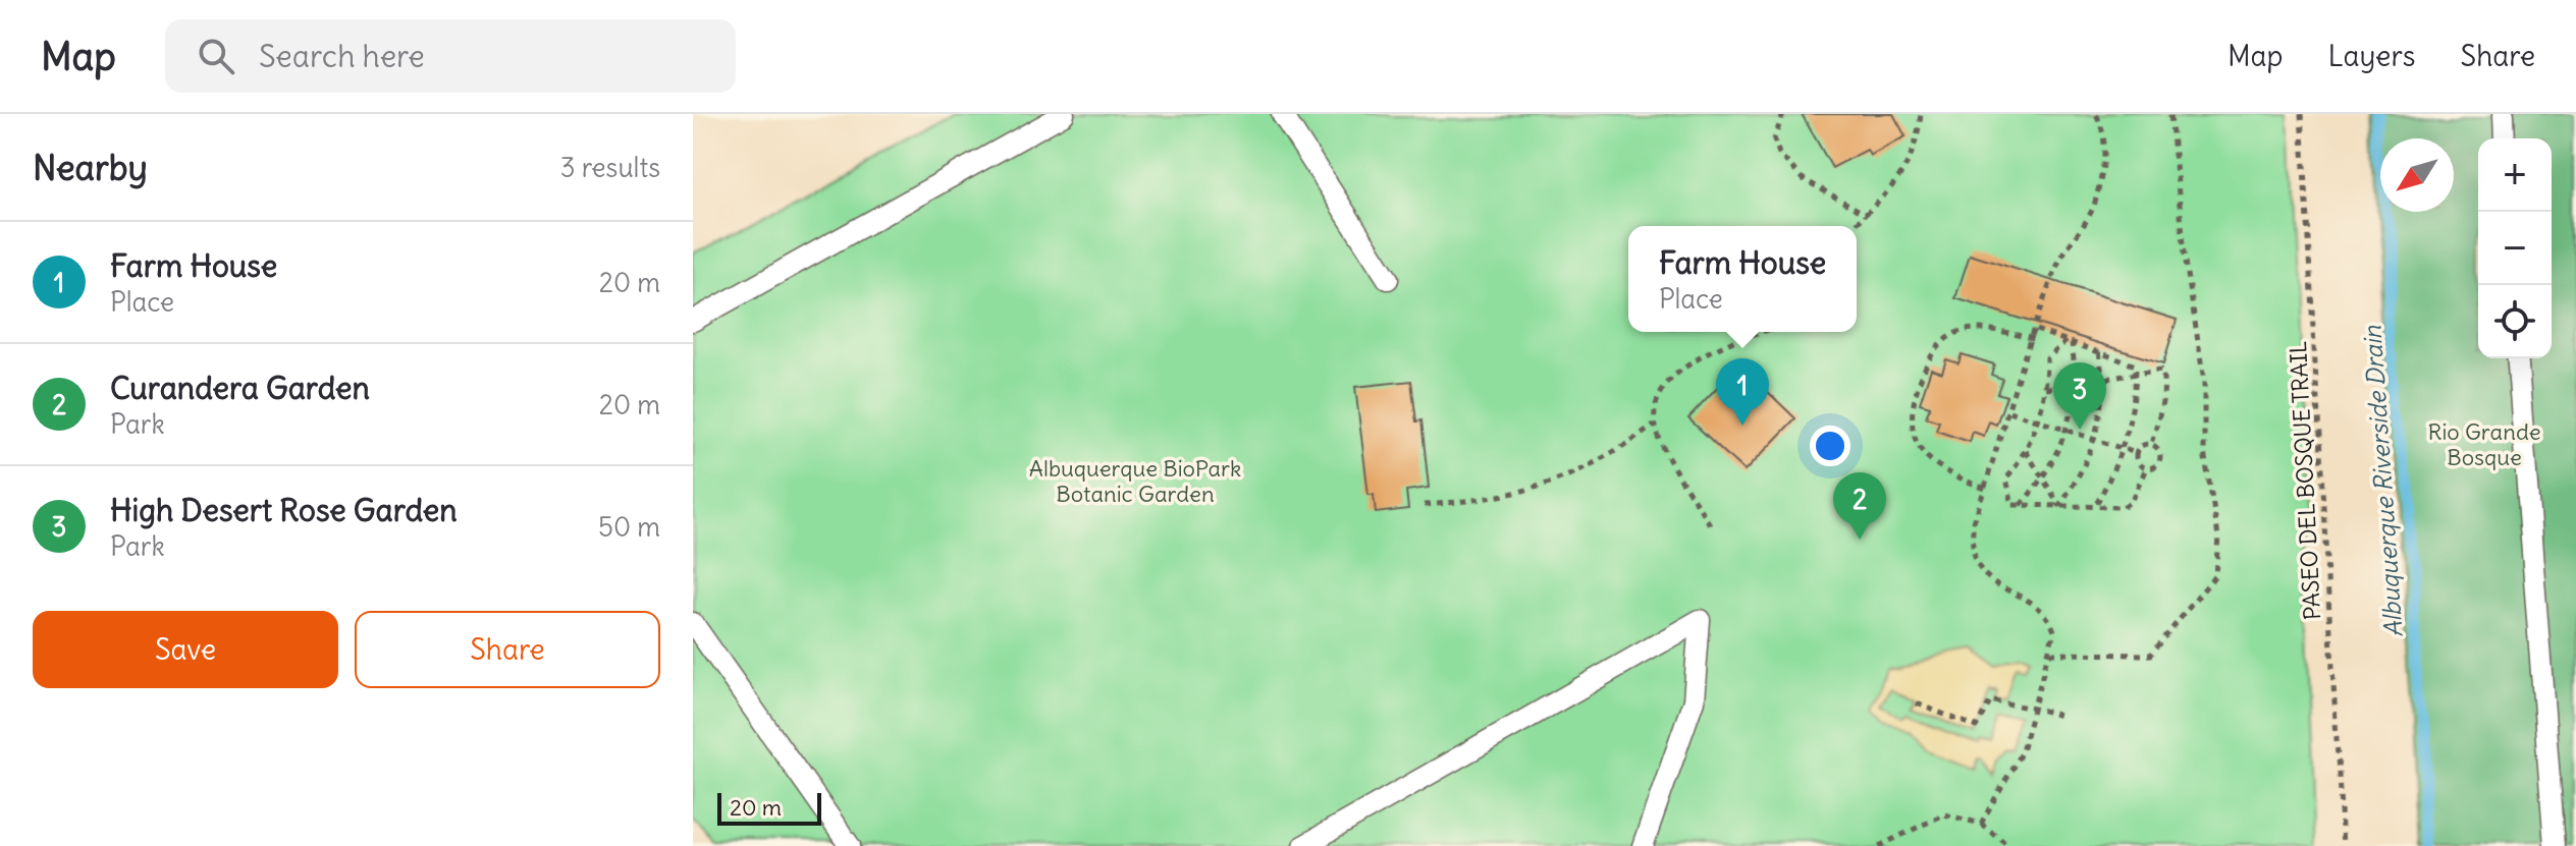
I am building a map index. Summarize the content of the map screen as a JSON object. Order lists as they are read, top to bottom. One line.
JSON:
{"streets":{"path":["PASEO DEL BOSQUE TRAIL"]},"water":["Albuquerque Riverside Drain"],"parks":["Rio Grande Bosque","Albuquerque BioPark Botanic Garden"],"scale_bar":"20 m","north":"bottom left","page":{"header":"Map","search":"Search here","nav":["Map","Layers","Share"],"heading":["Nearby","3 results"],"map_buttons":["+","−"],"list":[{"mark":"1","name":"Farm House","note":"Place","value":"20 m"},{"mark":"2","name":"Curandera Garden","note":"Park","value":"20 m"},{"mark":"3","name":"High Desert Rose Garden","note":"Park","value":"50 m"}],"popup":["Farm House","Place"],"pins":["1","3","2"],"buttons":["Save","Share"],"scale":"20 m"}}
